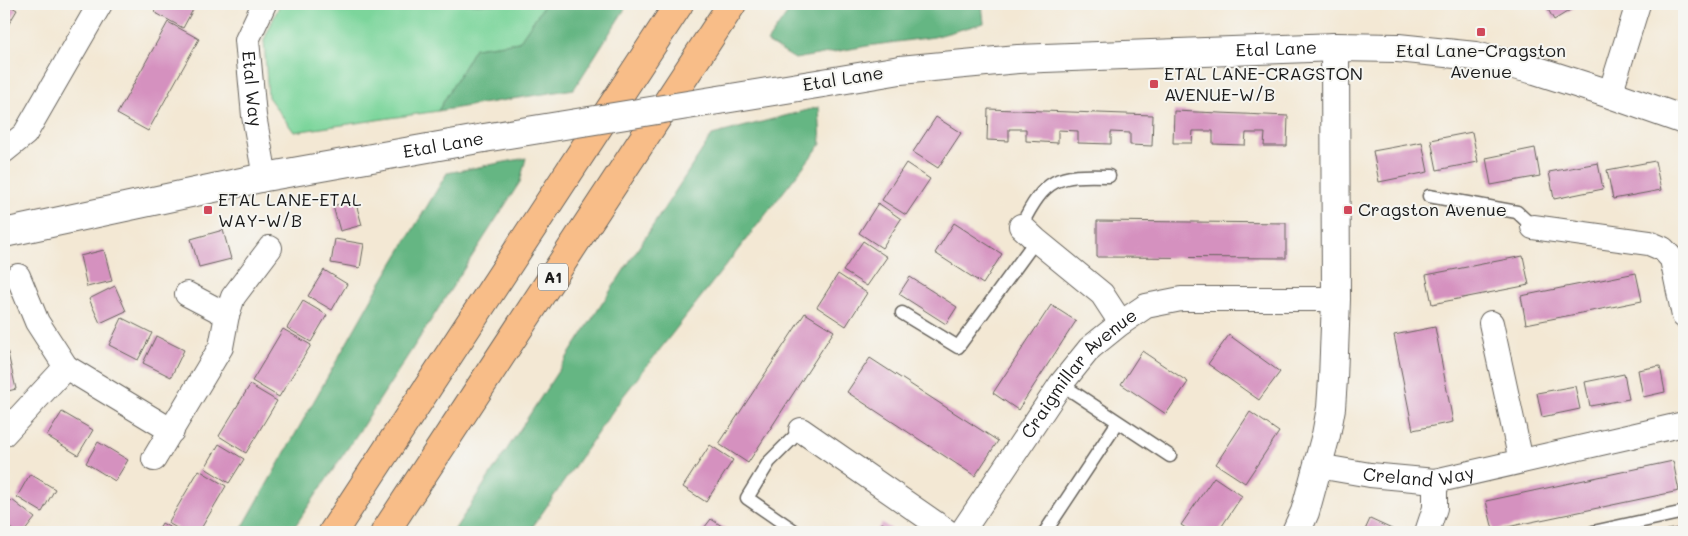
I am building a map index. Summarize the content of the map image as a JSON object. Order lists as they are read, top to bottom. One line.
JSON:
{"streets":{"highway":["A1"],"street":["Etal Lane","Etal Way","Craigmillar Avenue","Creland Way"]},"crossings":[["Etal Lane","Etal Way"]],"places":{"transit":["Etal Lane-Cragston Avenue","ETAL LANE-CRAGSTON AVENUE-W/B","ETAL LANE-ETAL WAY-W/B","Cragston Avenue"]}}
